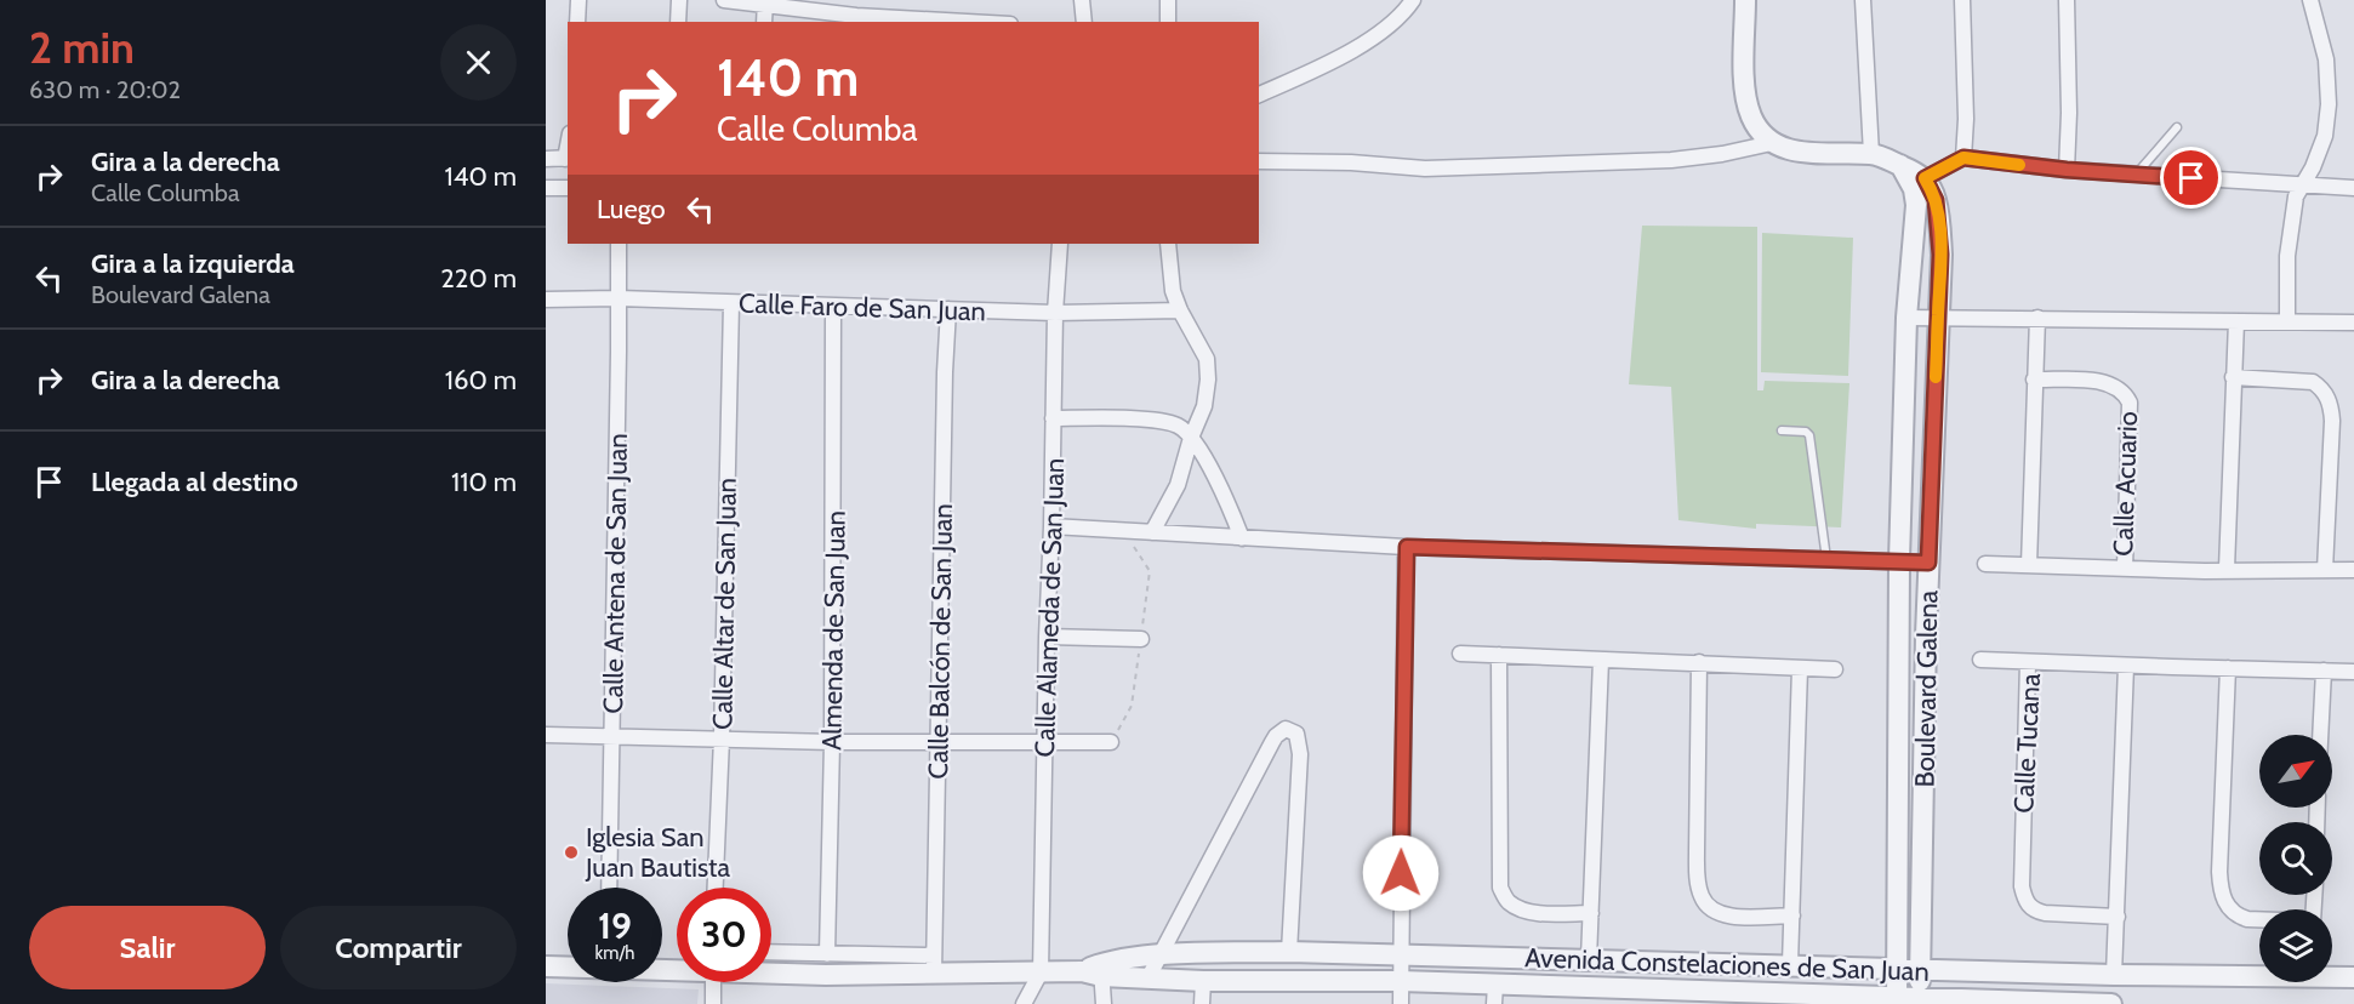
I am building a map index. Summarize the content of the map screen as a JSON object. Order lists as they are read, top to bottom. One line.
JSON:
{"streets":{"street":["Calle Faro de San Juan","Calle Acuario","Calle Antena de San Juan","Calle Altar de San Juan","Calle Alameda de San Juan","Almenda de San Juan","Calle Balcón de San Juan","Boulevard Galena","Calle Tucana","Avenida Constelaciones de San Juan"]},"crossings":[["Calle Faro de San Juan","Calle Antena de San Juan"],["Calle Faro de San Juan","Calle Altar de San Juan"],["Calle Faro de San Juan","Calle Alameda de San Juan"],["Calle Faro de San Juan","Almenda de San Juan"],["Calle Faro de San Juan","Calle Balcón de San Juan"],["Boulevard Galena","Avenida Constelaciones de San Juan"]],"places":["Iglesia San Juan Bautista"],"north":"top right","page":{"heading":["2 min","630 m · 20:02"],"turn":["140 m","Calle Columba"],"list":[{"name":"Gira a la derecha","note":"Calle Columba","value":"140 m"},{"name":"Gira a la izquierda","note":"Boulevard Galena","value":"220 m"},{"name":"Gira a la derecha","value":"160 m"},{"name":"Llegada al destino","value":"110 m"}],"then":"Luego","speed":"19 km/h","limit":"30","buttons":["Salir","Compartir"]}}
